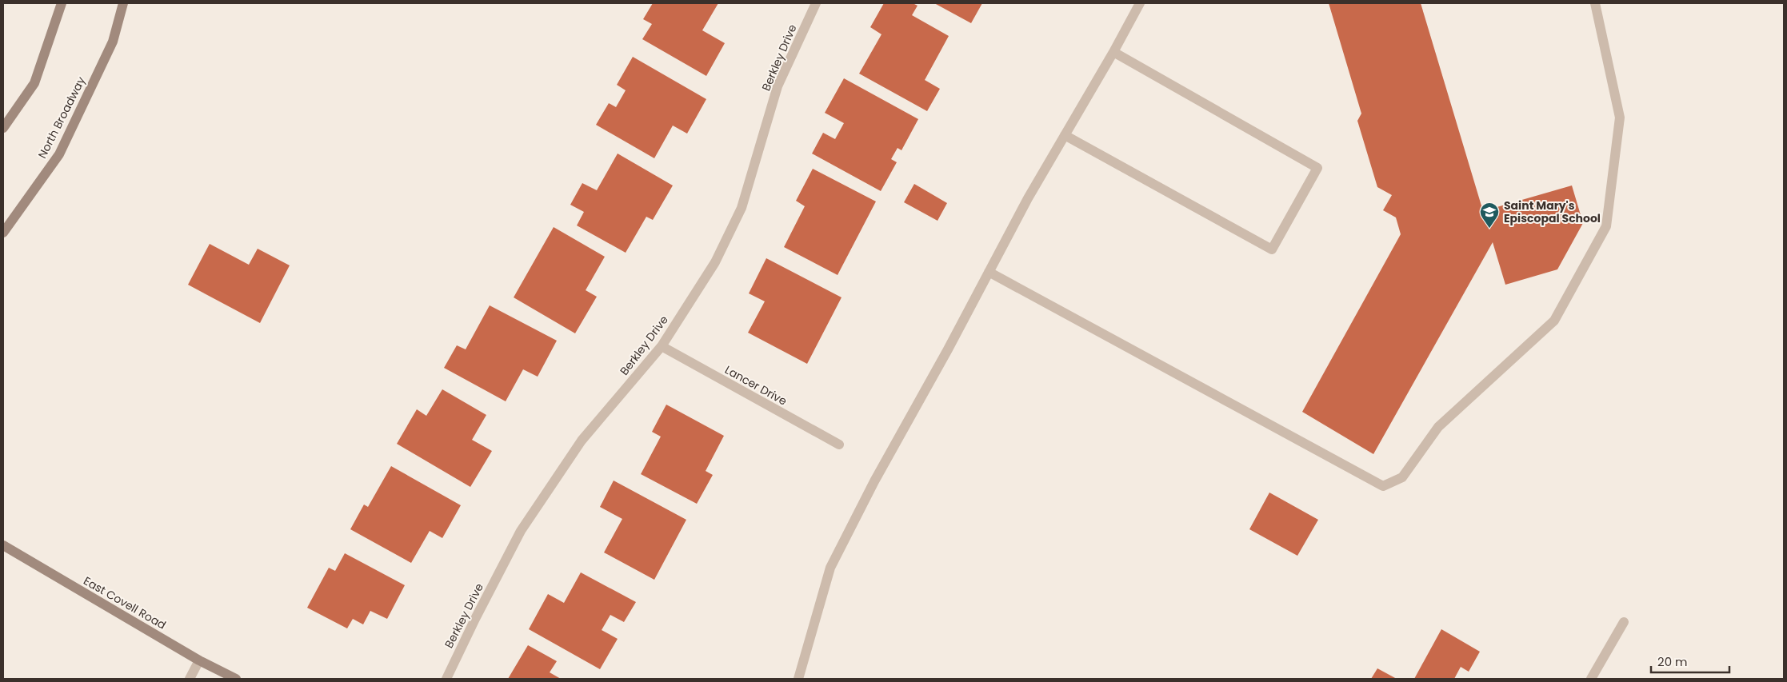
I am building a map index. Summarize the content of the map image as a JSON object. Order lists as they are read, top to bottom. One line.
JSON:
{"streets":{"main road":["North Broadway","East Covell Road"],"street":["Berkley Drive","Lancer Drive"]},"crossings":[["Berkley Drive","Lancer Drive"]],"places":{"school or university":["Saint Mary's Episcopal School"]},"scale_bar":"20 m"}
